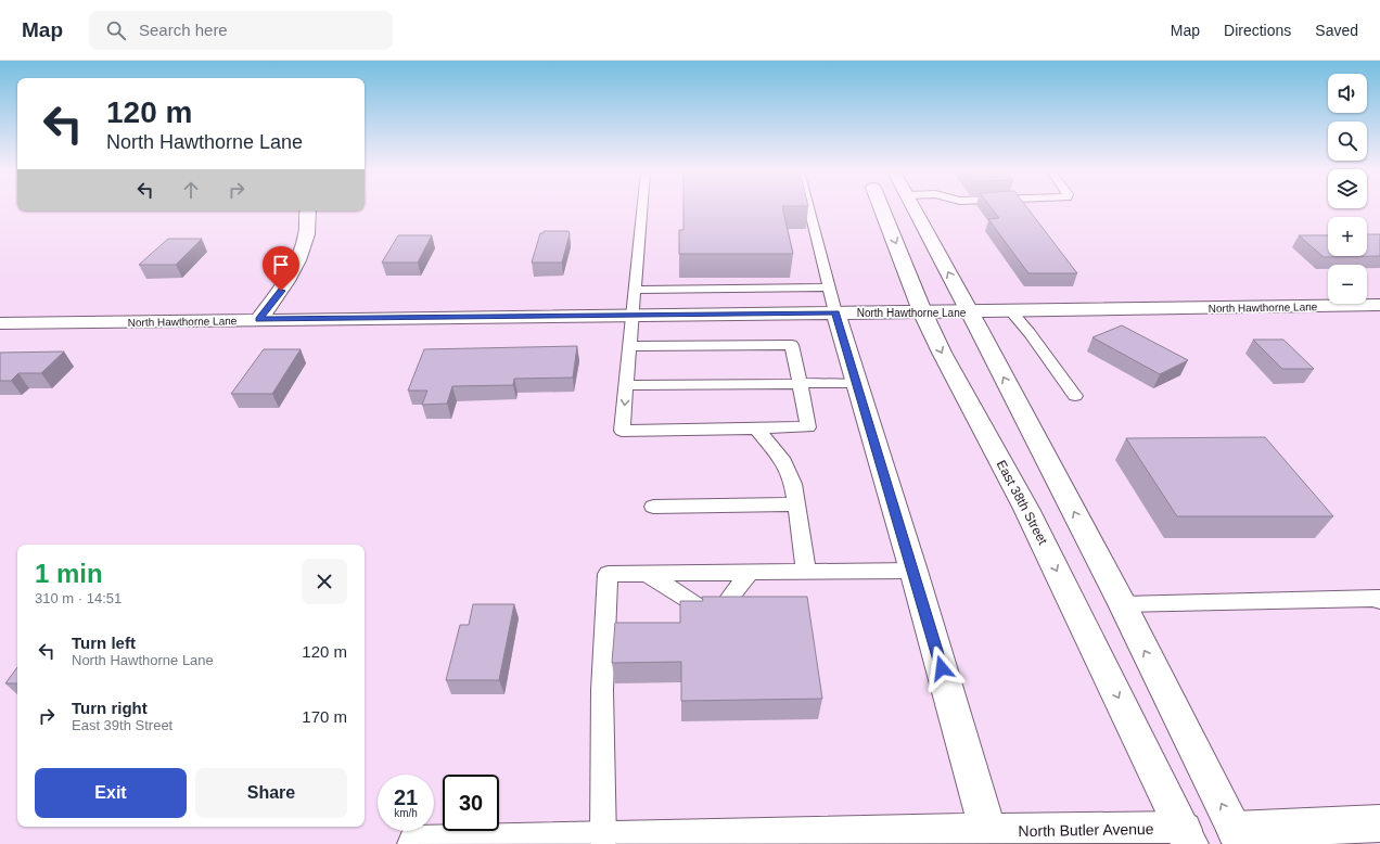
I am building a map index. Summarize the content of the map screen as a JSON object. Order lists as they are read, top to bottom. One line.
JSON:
{"streets":{"street":["North Hawthorne Lane","East 38th Street","North Butler Avenue"]},"crossings":[["North Hawthorne Lane","East 38th Street"],["East 38th Street","North Butler Avenue"]],"page":{"header":"Map","search":"Search here","nav":["Map","Directions","Saved"],"map_buttons":["+","−"],"turn":["120 m","North Hawthorne Lane"],"heading":["1 min","310 m · 14:51"],"list":[{"name":"Turn left","note":"North Hawthorne Lane","value":"120 m"},{"name":"Turn right","note":"East 39th Street","value":"170 m"}],"buttons":["Exit","Share"],"speed":"21 km/h","limit":"30"}}
